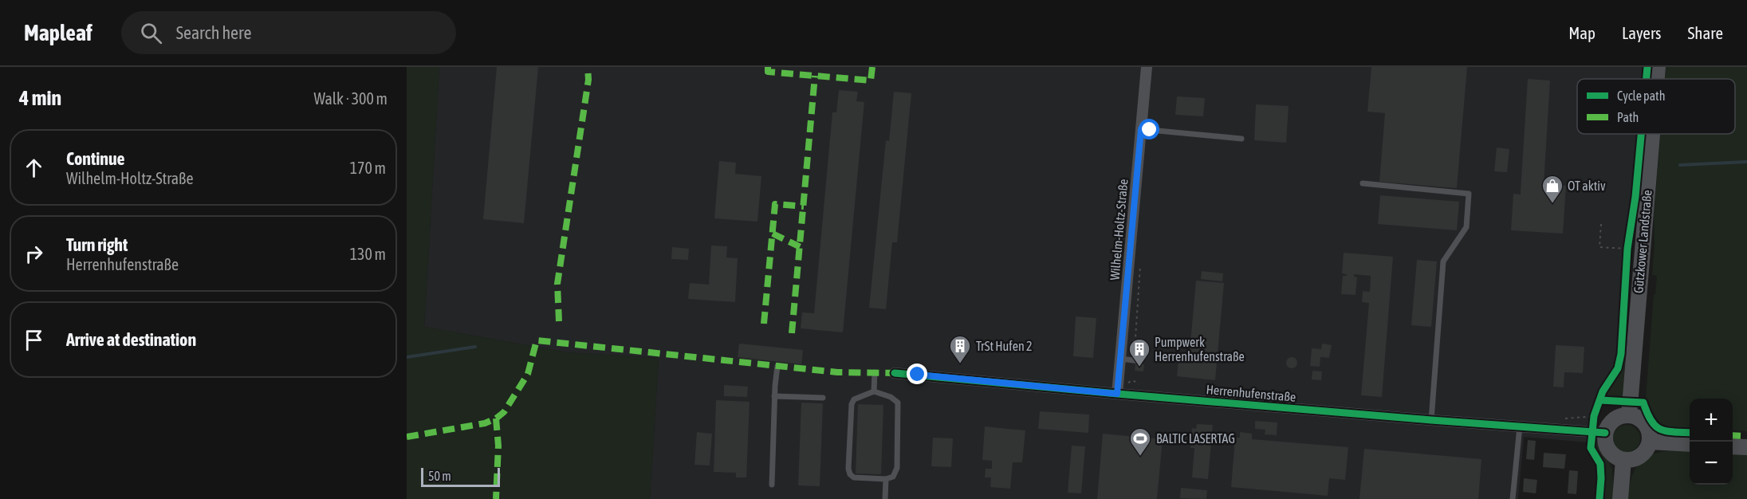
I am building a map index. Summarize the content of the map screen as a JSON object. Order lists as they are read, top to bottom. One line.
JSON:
{"streets":{"main road":["Gützkower Landstraße"],"street":["Wilhelm-Holtz-Straße","Herrenhufenstraße"]},"crossings":[["Wilhelm-Holtz-Straße","Herrenhufenstraße"],["Gützkower Landstraße","Herrenhufenstraße"]],"places":{"shop":["OT aktiv"],"building":["TrSt Hufen 2","Pumpwerk Herrenhufenstraße"],"sports":["BALTIC LASERTAG"]},"legend":["Cycle path","Path"],"scale_bar":"50 m","page":{"header":"Mapleaf","search":"Search here","nav":["Map","Layers","Share"],"heading":["4 min","Walk · 300 m"],"list":[["Continue","Wilhelm-Holtz-Straße","170 m"],["Turn right","Herrenhufenstraße","130 m"],"Arrive at destination"],"map_buttons":["+","−"],"scale":"50 m"}}
